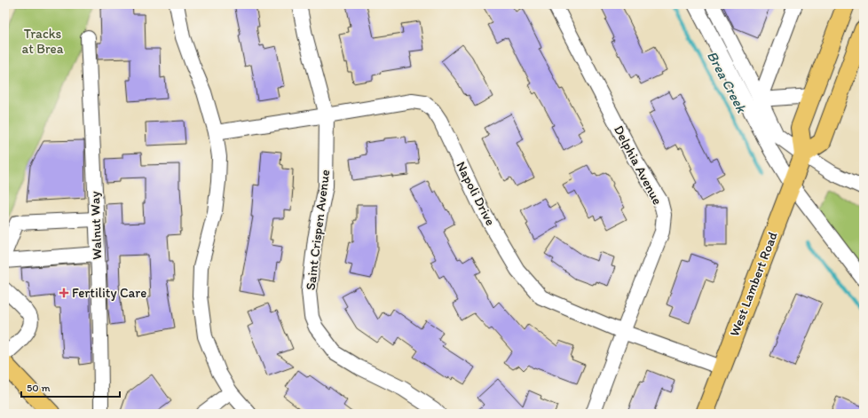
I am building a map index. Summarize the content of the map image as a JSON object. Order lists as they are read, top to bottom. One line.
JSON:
{"streets":{"main road":["West Lambert Road"],"street":["Delphia Avenue","Napoli Drive","Walnut Way","Saint Crispen Avenue"]},"crossings":[["Delphia Avenue","Napoli Drive"],["Napoli Drive","Saint Crispen Avenue"],["Napoli Drive","West Lambert Road"]],"water":["Brea Creek"],"parks":["Tracks at Brea"],"places":{"health":["Fertility Care"]},"scale_bar":"50 m"}
